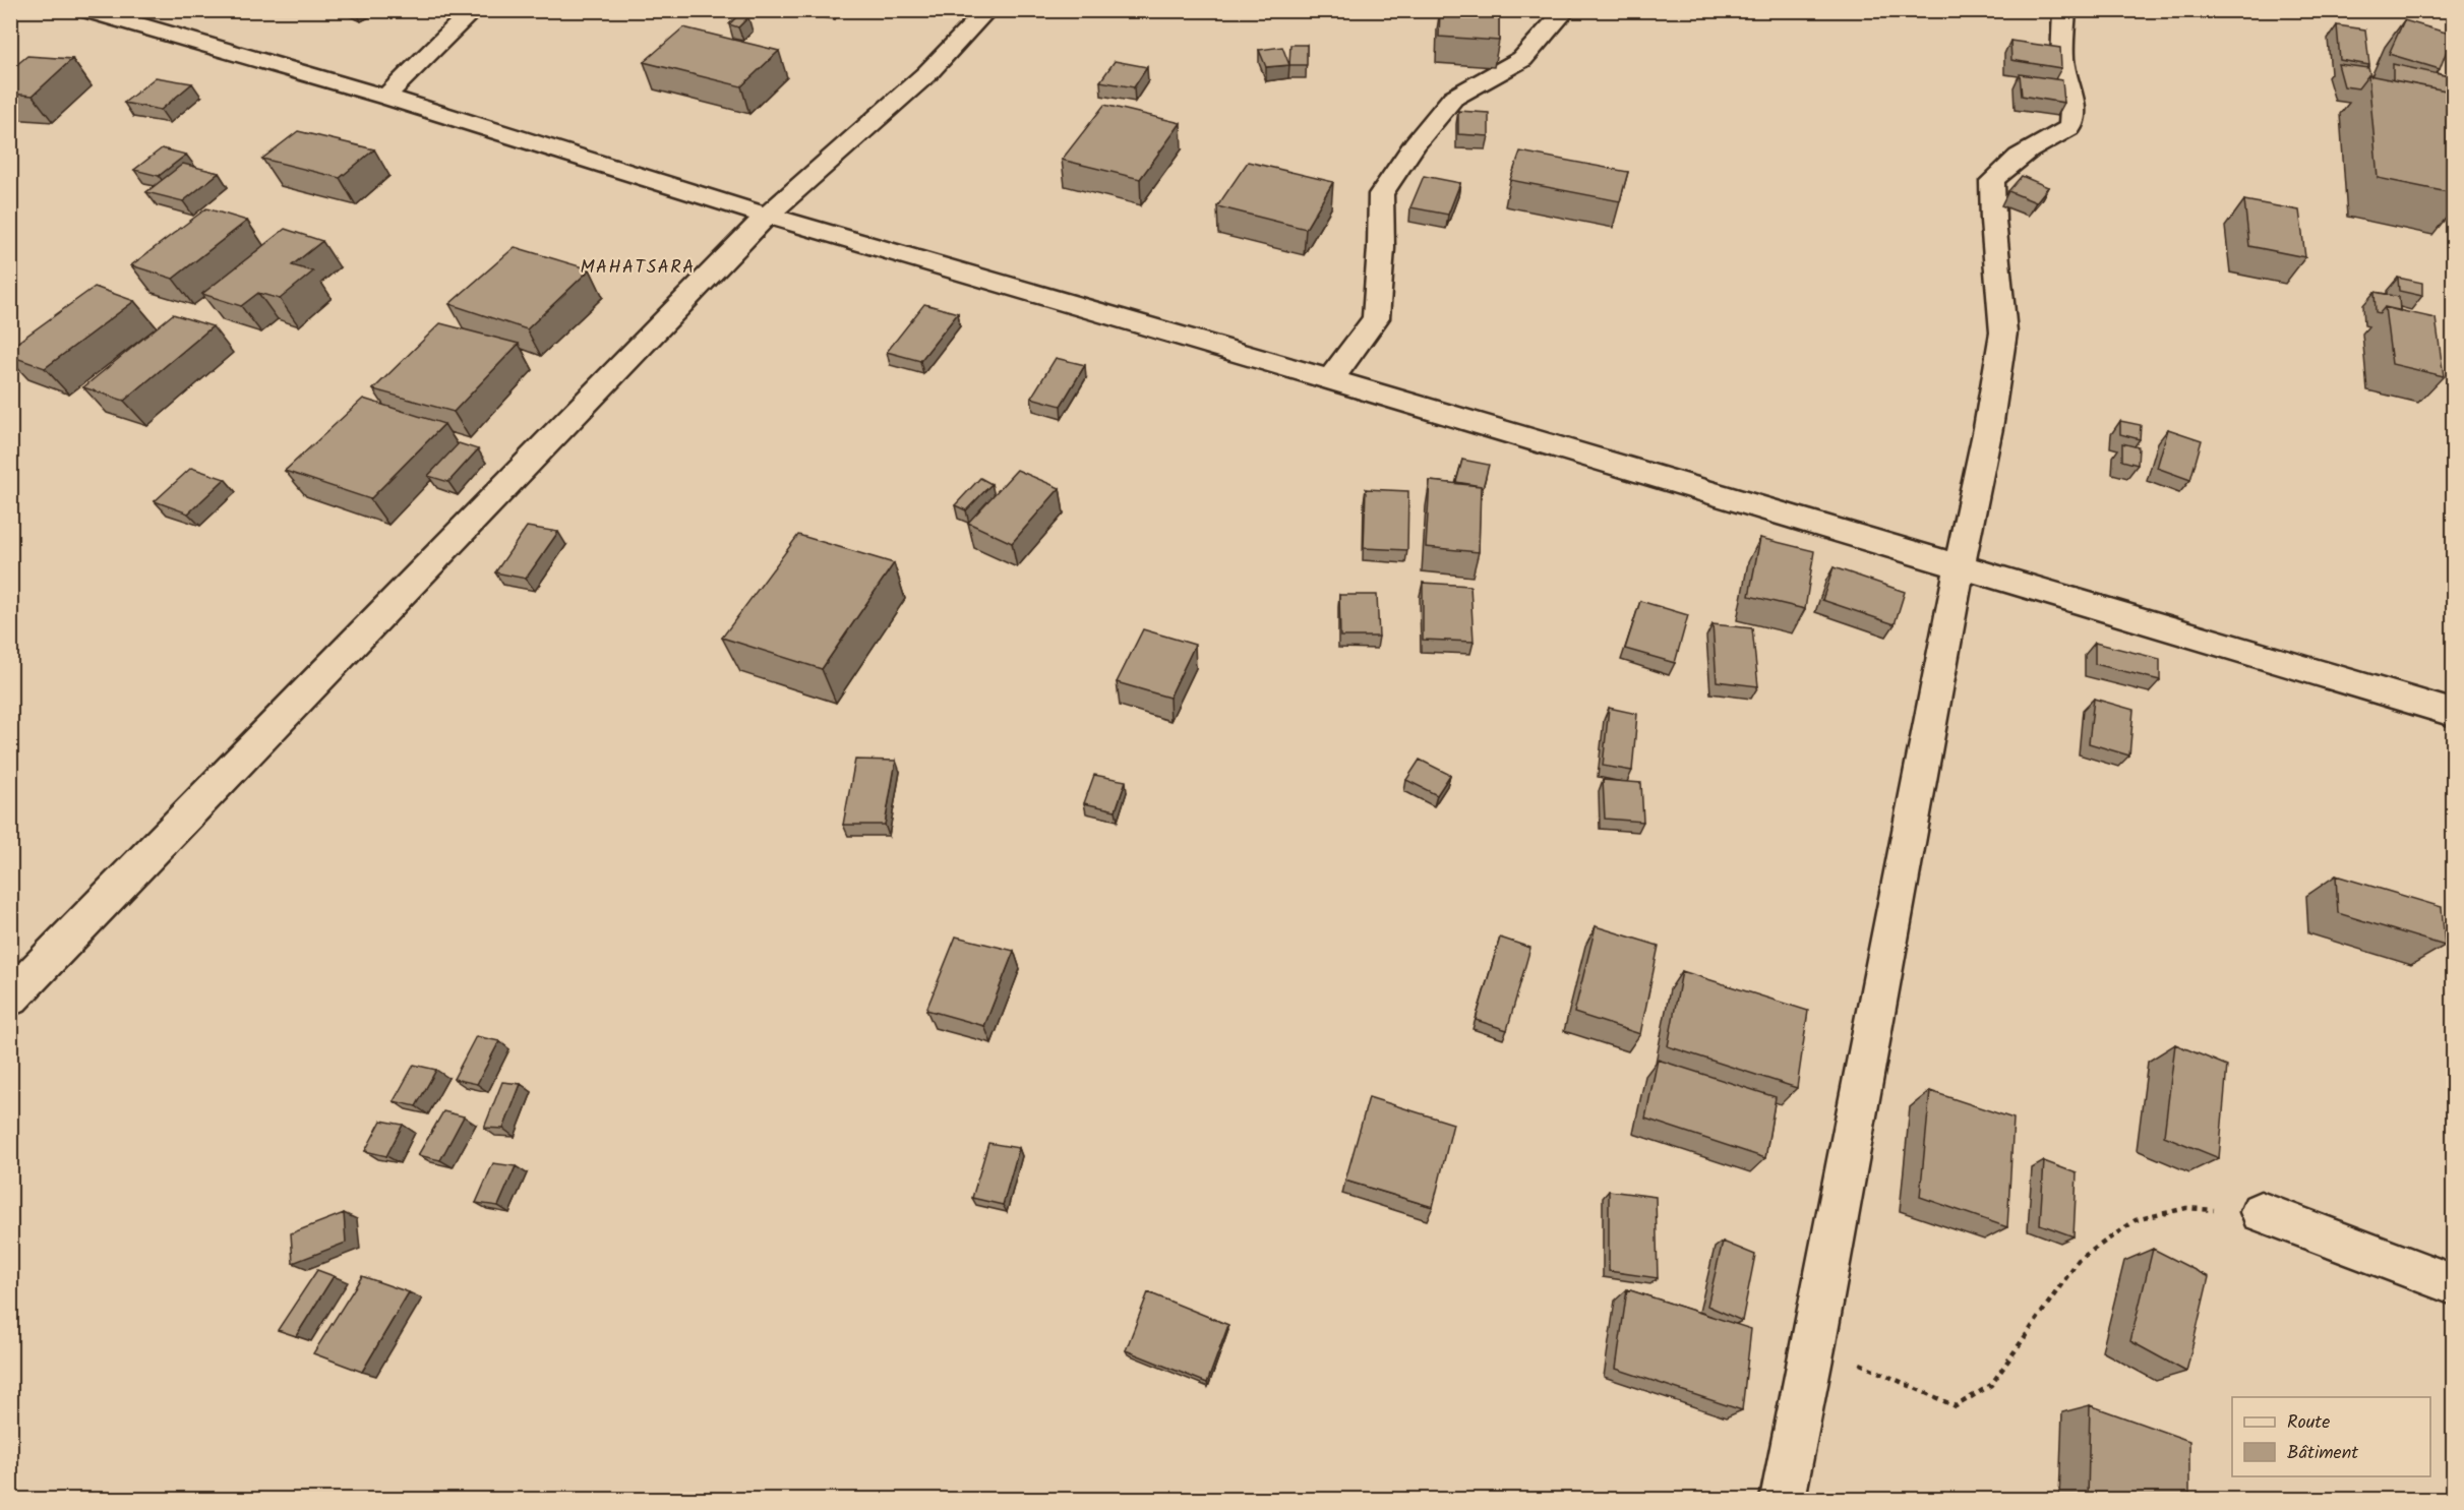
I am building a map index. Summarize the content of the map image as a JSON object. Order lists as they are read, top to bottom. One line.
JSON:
{"districts":["MAHATSARA"],"legend":["Route","Bâtiment"]}
